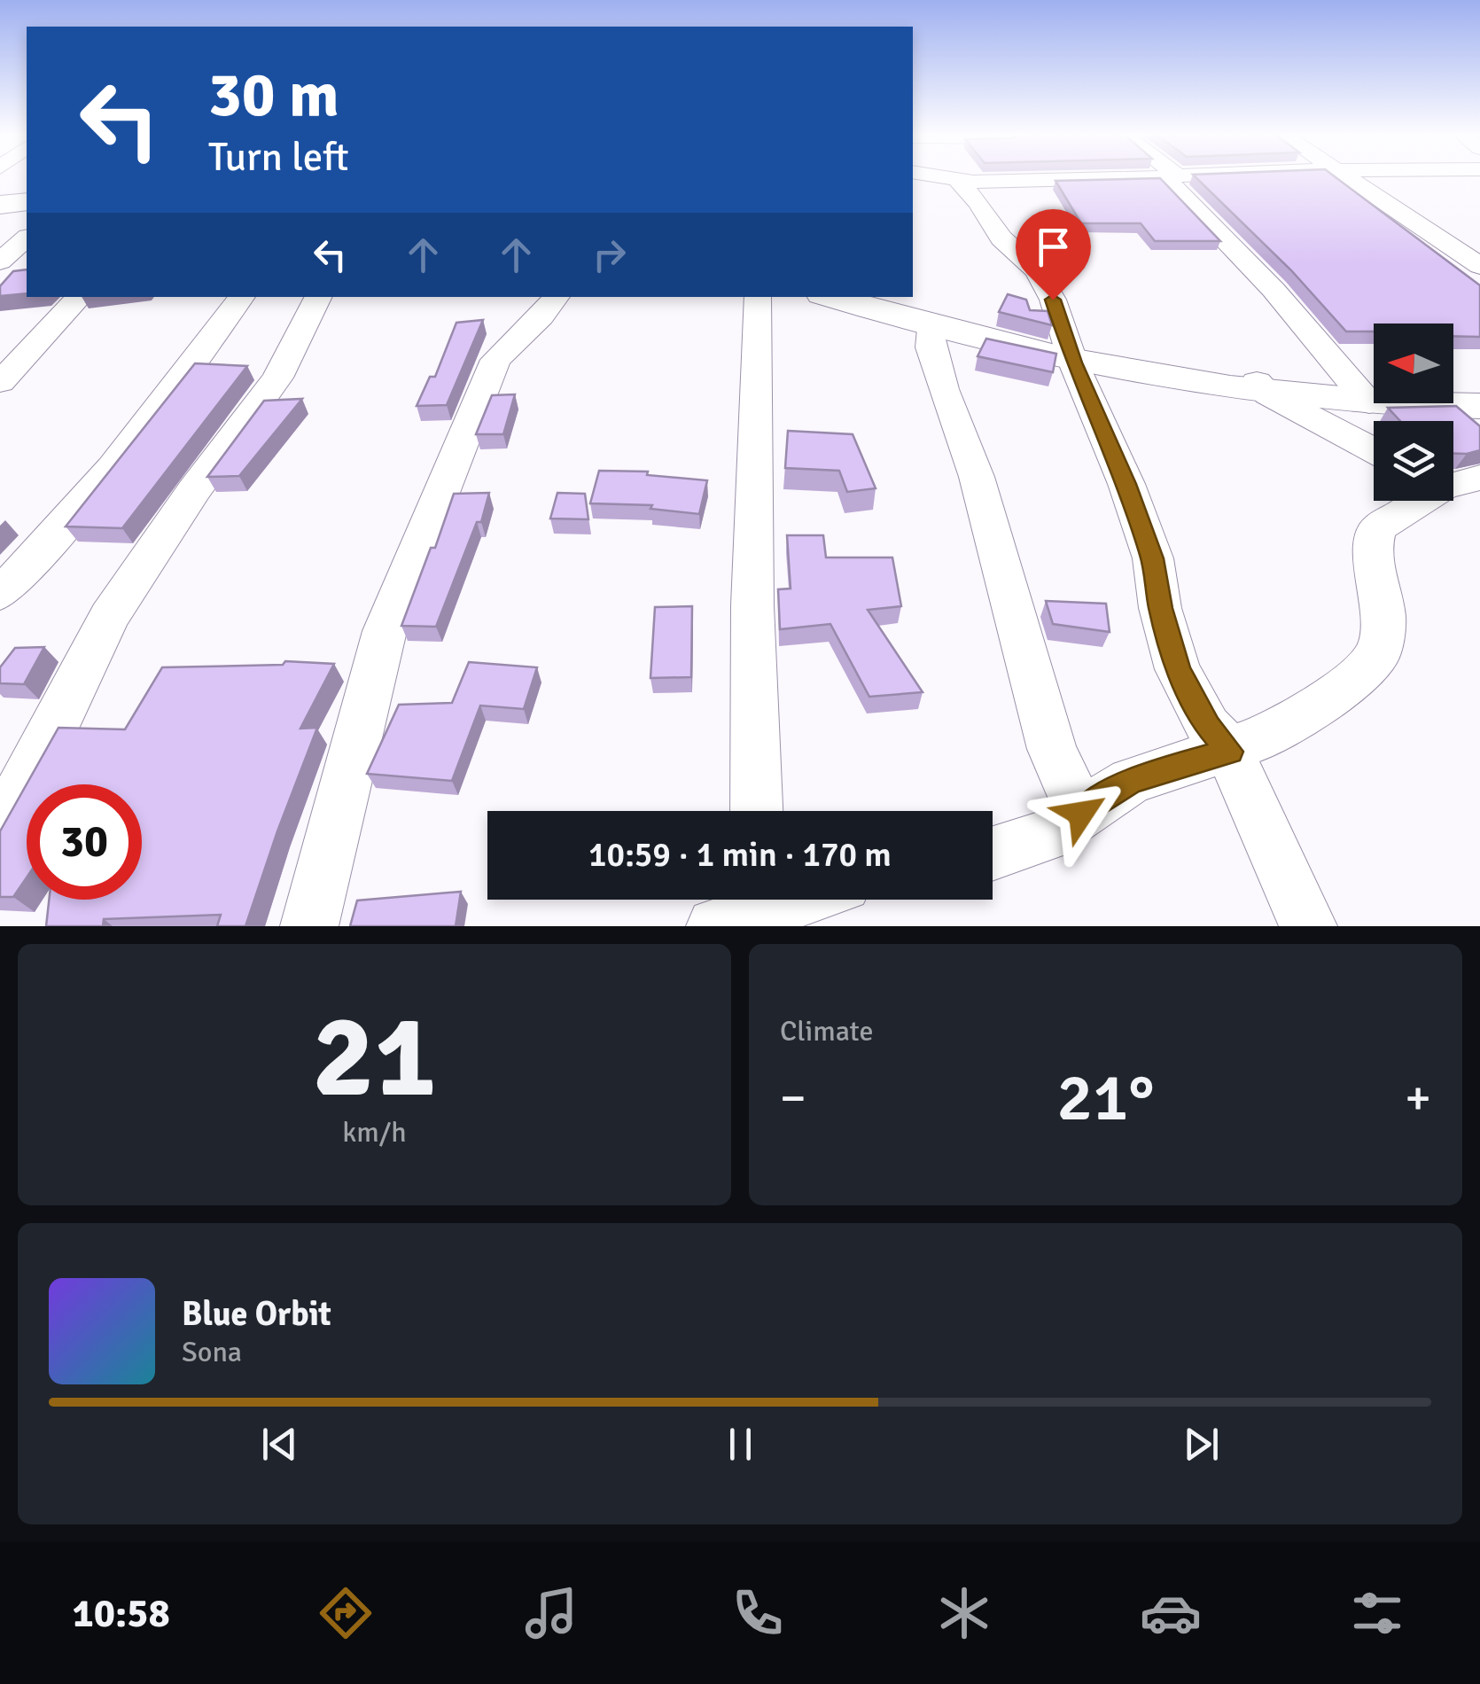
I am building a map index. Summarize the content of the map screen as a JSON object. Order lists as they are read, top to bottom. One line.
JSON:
{"north":"left","page":{"turn":["30 m","Turn left"],"limit":"30","trip":"10:59 · 1 min · 170 m","tile":[["21","km/h"],"Climate"],"heat":["−","21°","+"],"song":["Blue Orbit","Sona"],"tabs":"10:58"}}
